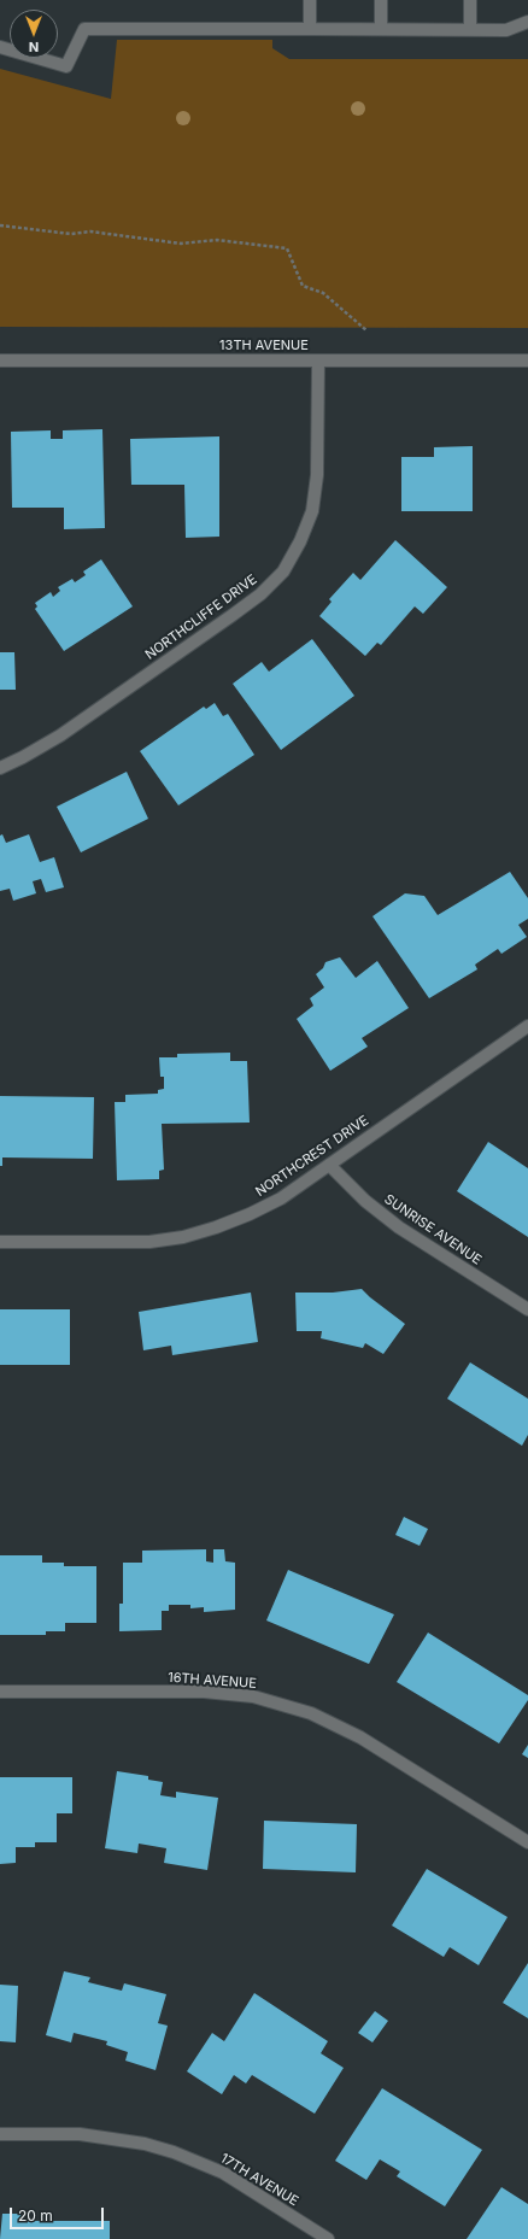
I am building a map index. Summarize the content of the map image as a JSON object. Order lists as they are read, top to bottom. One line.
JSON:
{"streets":{"street":["13TH AVENUE","NORTHCLIFFE DRIVE","NORTHCREST DRIVE","SUNRISE AVENUE","16TH AVENUE","17TH AVENUE"]},"crossings":[["13TH AVENUE","NORTHCLIFFE DRIVE"],["NORTHCREST DRIVE","SUNRISE AVENUE"]],"scale_bar":"20 m","north":"bottom"}
